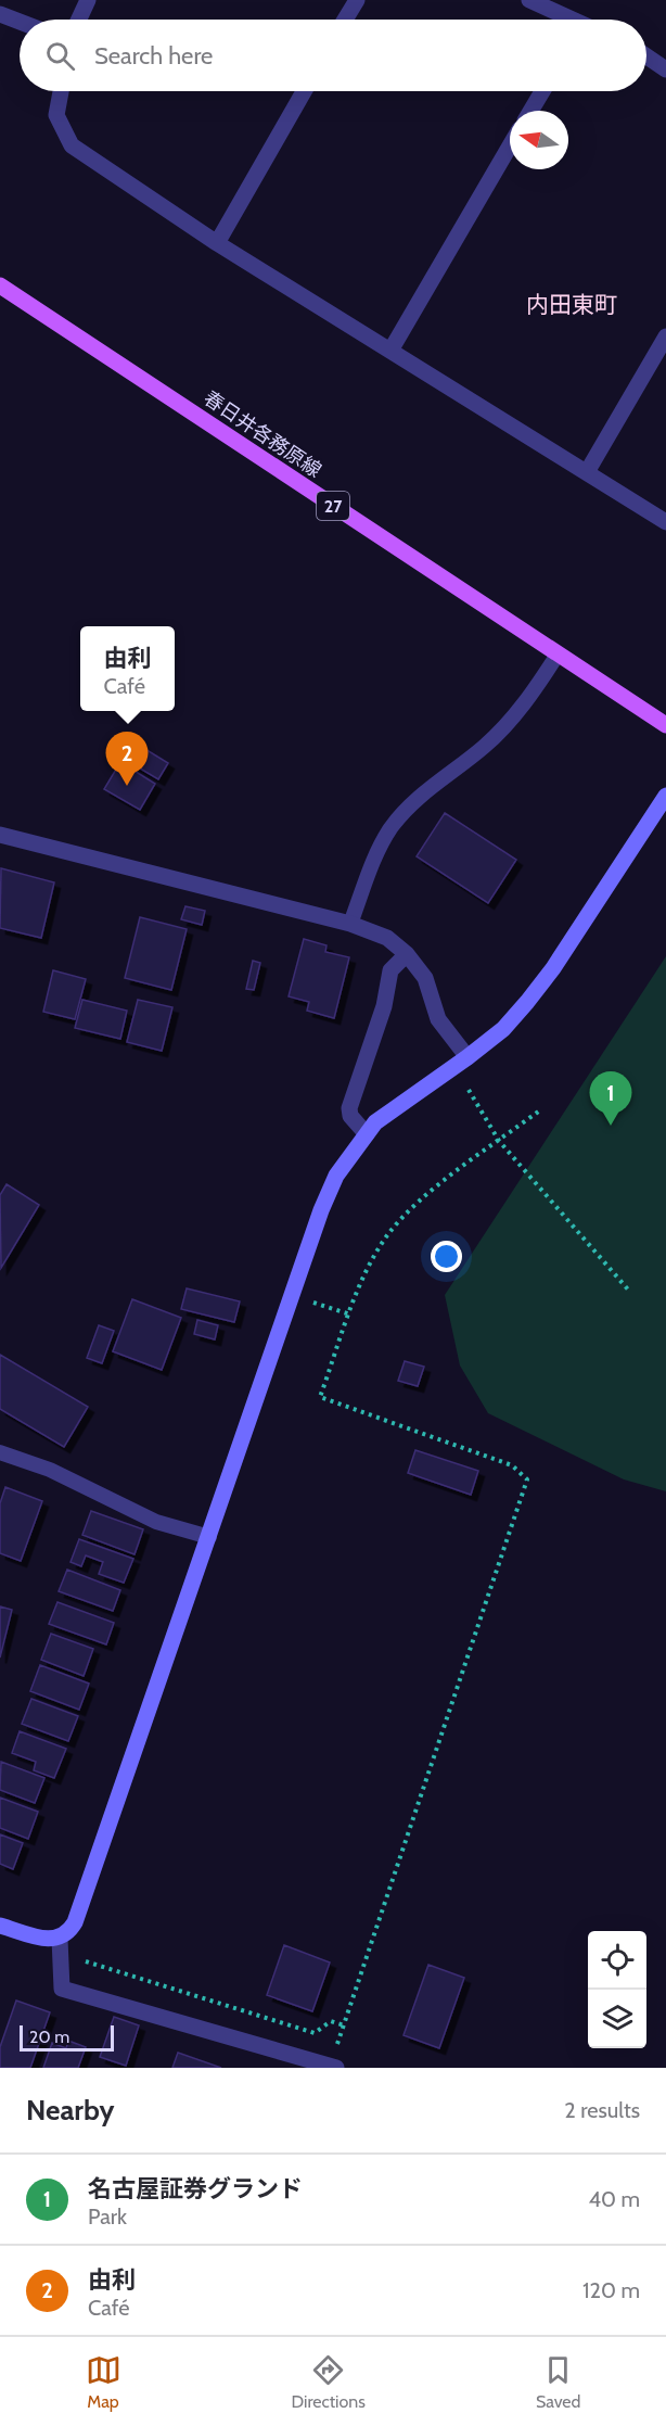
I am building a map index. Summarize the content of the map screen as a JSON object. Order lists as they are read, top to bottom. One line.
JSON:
{"streets":{"main road":["春日井各務原線","27"]},"districts":["内田東町"],"scale_bar":"20 m","north":"left","page":{"search":"Search here","popup":["由利","Café"],"pins":["2","1"],"scale":"20 m","heading":["Nearby","2 results"],"list":[{"mark":"1","name":"名古屋証券グランド","note":"Park","value":"40 m"},{"mark":"2","name":"由利","note":"Café","value":"120 m"}],"nav":["Map","Directions","Saved"]}}
